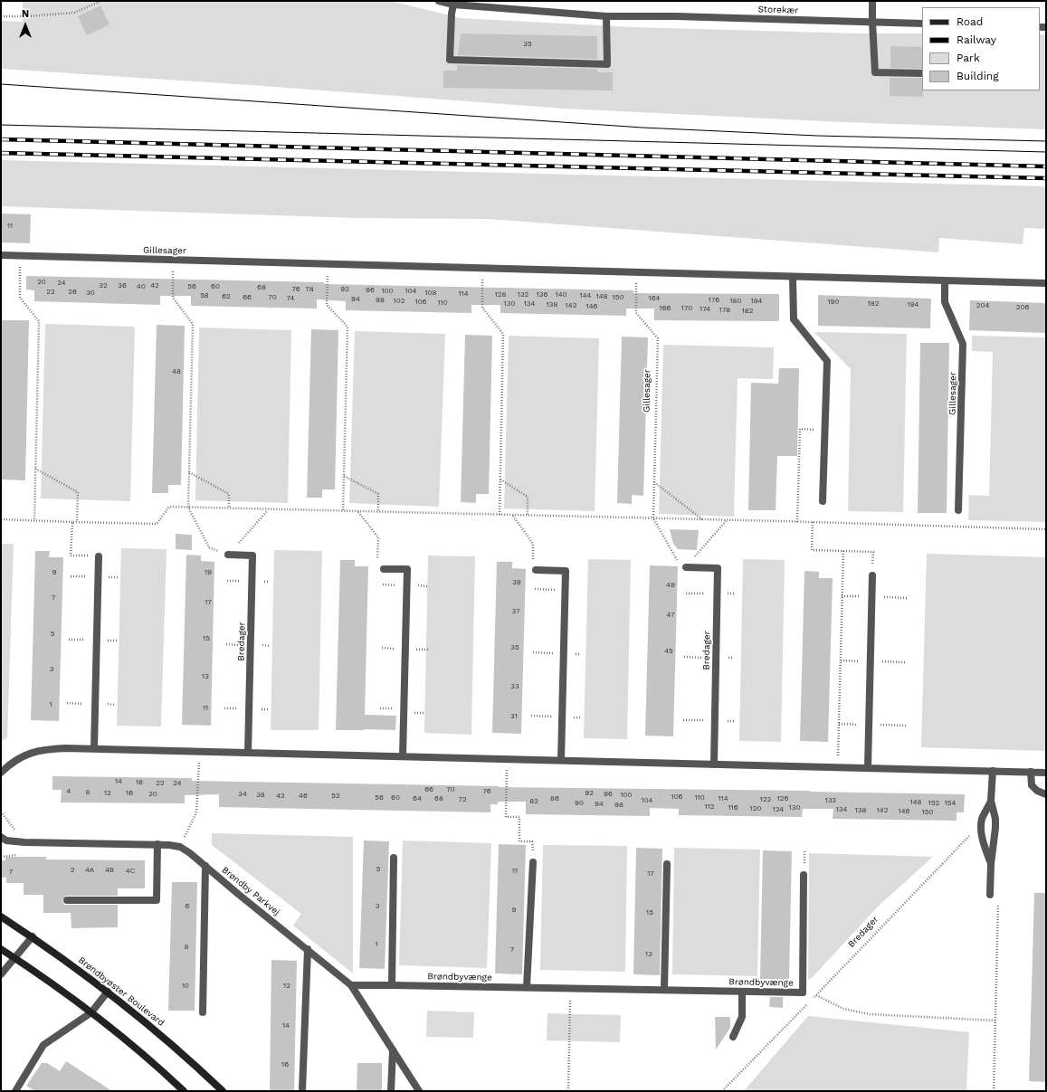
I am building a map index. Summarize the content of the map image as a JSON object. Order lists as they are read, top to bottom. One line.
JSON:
{"streets":{"street":["Storekær","Gillesager","Bredager","Brøndby Parkvej","Brøndbyvænge","Brøndbyøster Boulevard"]},"crossings":[["Brøndby Parkvej","Brøndbyvænge"]],"house_numbers":["35","11","20","24","32","36","42","40","56","60","68","76","78","92","96","100","104","22","26","30","108","114","128","132","136","140","58","144","62","148","66","70","150","74","164","94","98","176","102","180","184","106","190","110","130","134","192","138","194","142","204","146","206","166","170","174","178","182","48","9","19","39","49","7","17","37","47","5","15","35","45","3","13","33","1","11","31","14","18","22","24","66","70","4","76","8","12","16","92","20","34","96","38","100","42","46","52","106","56","60","110","64","68","86","114","126","72","122","104","132","82","148","90","152","154","94","98","112","116","130","120","124","134","138","142","146","150","5","2","4A","4B","4C","11","7","17","6","3","9","15","1","8","7","13","10","12","14","16"],"legend":["Road","Railway","Park","Building"],"north":"top"}
